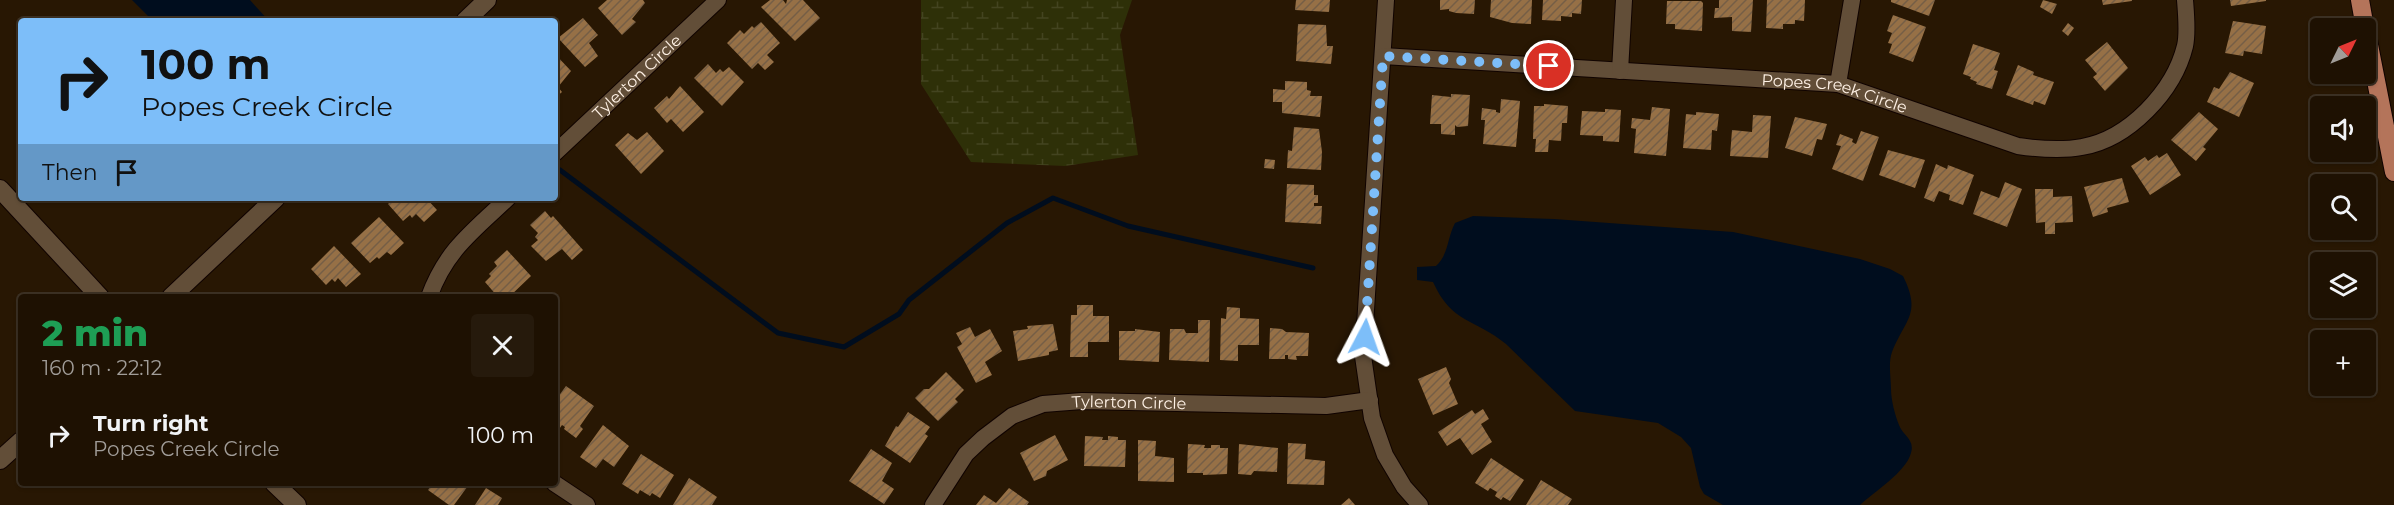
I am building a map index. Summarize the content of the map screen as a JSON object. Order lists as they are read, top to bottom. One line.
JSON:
{"streets":{"street":["Tylerton Circle","Popes Creek Circle"]},"north":"top right","page":{"map_buttons":"+","turn":["100 m","Popes Creek Circle"],"then":"Then","heading":["2 min","160 m · 22:12"],"list":[{"name":"Turn right","note":"Popes Creek Circle","value":"100 m"}]}}
